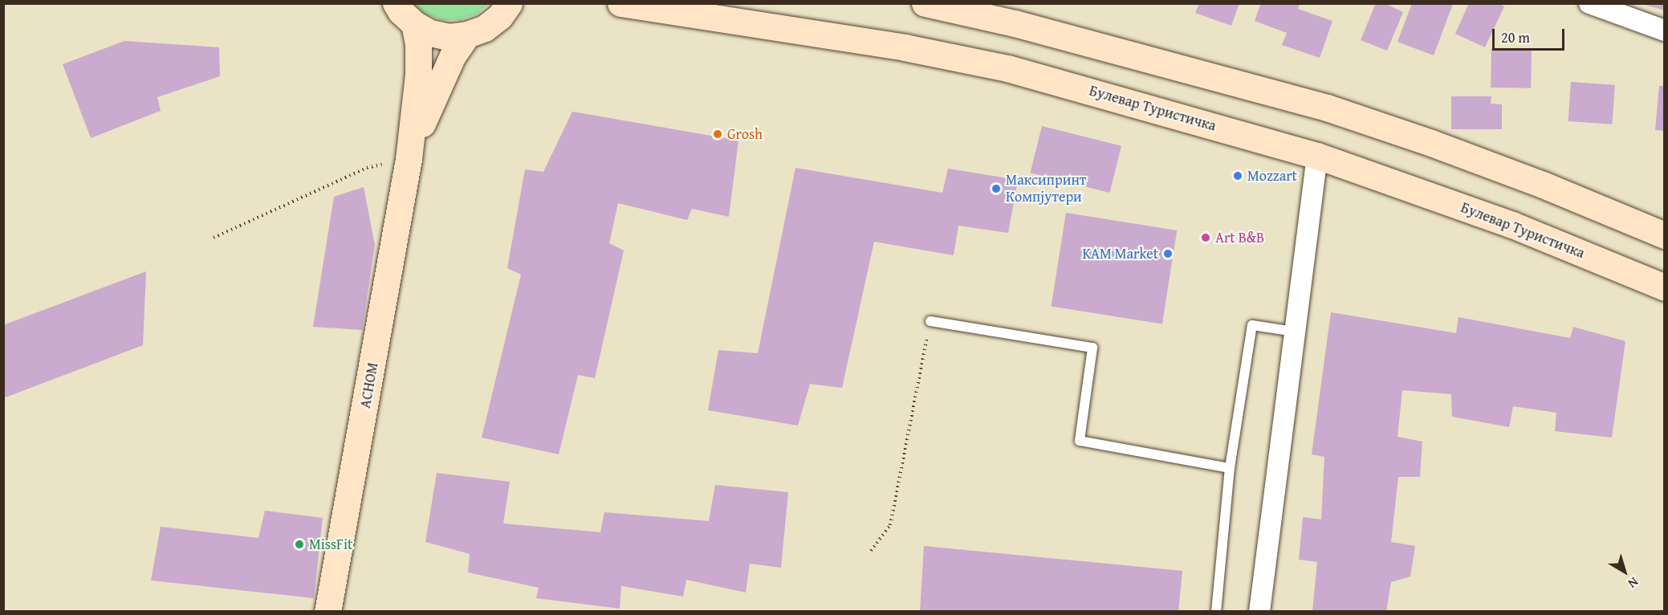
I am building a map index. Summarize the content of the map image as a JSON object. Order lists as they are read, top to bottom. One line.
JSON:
{"streets":{"main road":["Булевар Туристичка","АСНОМ"]},"places":["Grosh","Mozzart","Максипринт Компјутери","Art B&B","KAM Market","MissFit"],"scale_bar":"20 m","north":"bottom right"}
